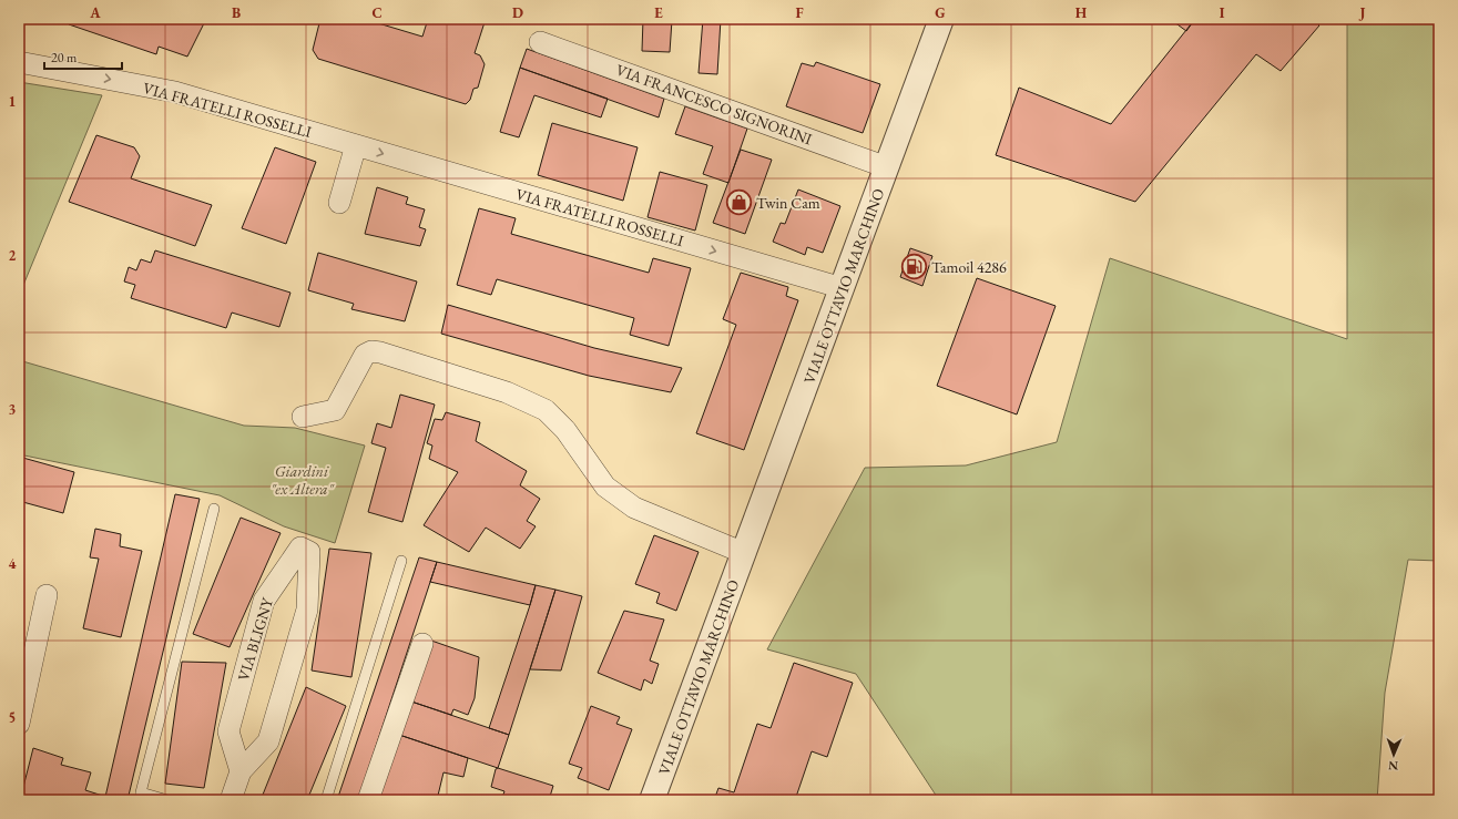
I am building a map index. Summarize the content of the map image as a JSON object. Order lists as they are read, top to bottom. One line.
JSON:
{"streets":{"street":["VIA FRANCESCO SIGNORINI","VIA FRATELLI ROSSELLI","VIALE OTTAVIO MARCHINO","VIA BLIGNY"]},"crossings":[["VIA FRANCESCO SIGNORINI","VIALE OTTAVIO MARCHINO"],["VIA FRATELLI ROSSELLI","VIALE OTTAVIO MARCHINO"]],"one_way":["VIA FRATELLI ROSSELLI"],"parks":["Giardini \"ex Altera\""],"places":{"shop":["Twin Cam"],"fuel station":["Tamoil 4286"]},"scale_bar":"20 m","north":"bottom","grid":{"columns":["A","B","C","D","E","F","G","H","I","J"],"rows":["1","2","3","4","5"]}}
